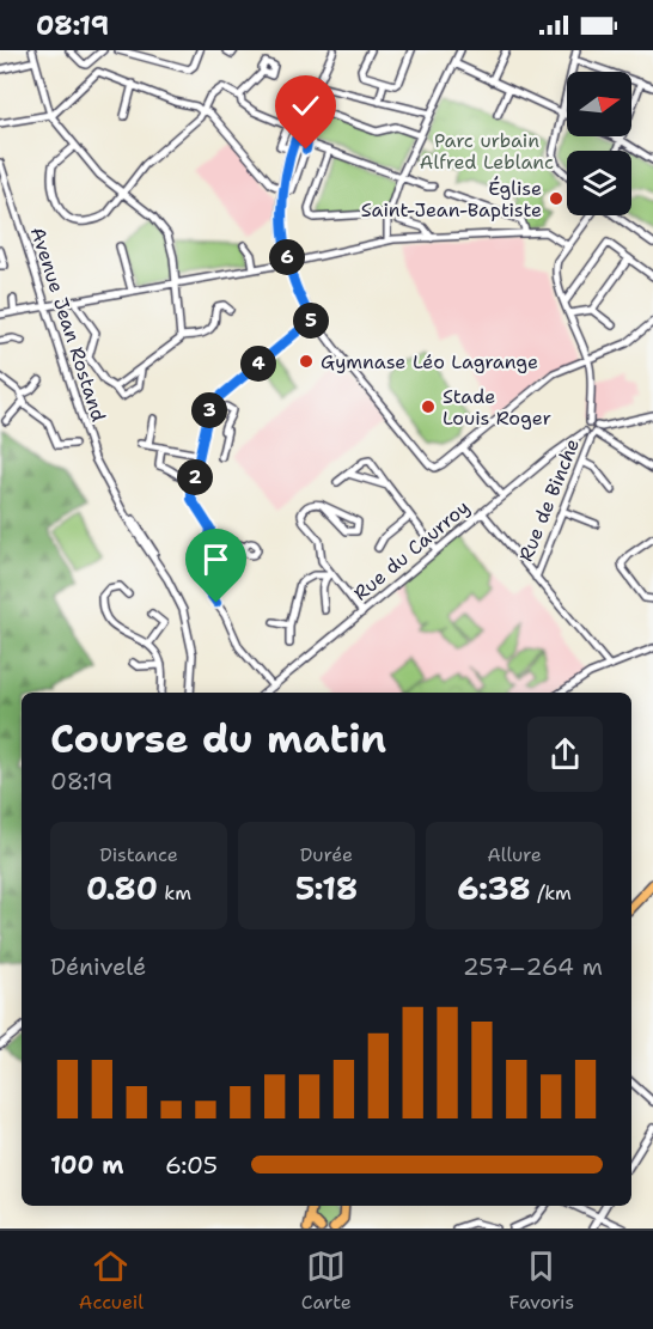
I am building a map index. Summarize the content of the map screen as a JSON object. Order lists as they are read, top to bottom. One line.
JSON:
{"streets":{"street":["Avenue Jean Rostand","Rue de Binche","Rue du Caurroy"]},"crossings":[["Rue de Binche","Rue du Caurroy"]],"parks":["Parc urbain Alfred Leblanc"],"places":["Église Saint-Jean-Baptiste","Gymnase Léo Lagrange","Stade Louis Roger"],"north":"right","page":{"status":"08:19","pins":["6","5","4","3","2"],"heading":["Course du matin","08:19"],"stats":[["Distance","0.80 km"],["Durée","5:18"],["Allure","6:38 /km"]],"chart":["Dénivelé","257–264 m"],"list":[{"name":"100 m","note":"6:05"}],"tabs":["Accueil","Carte","Favoris"]}}
